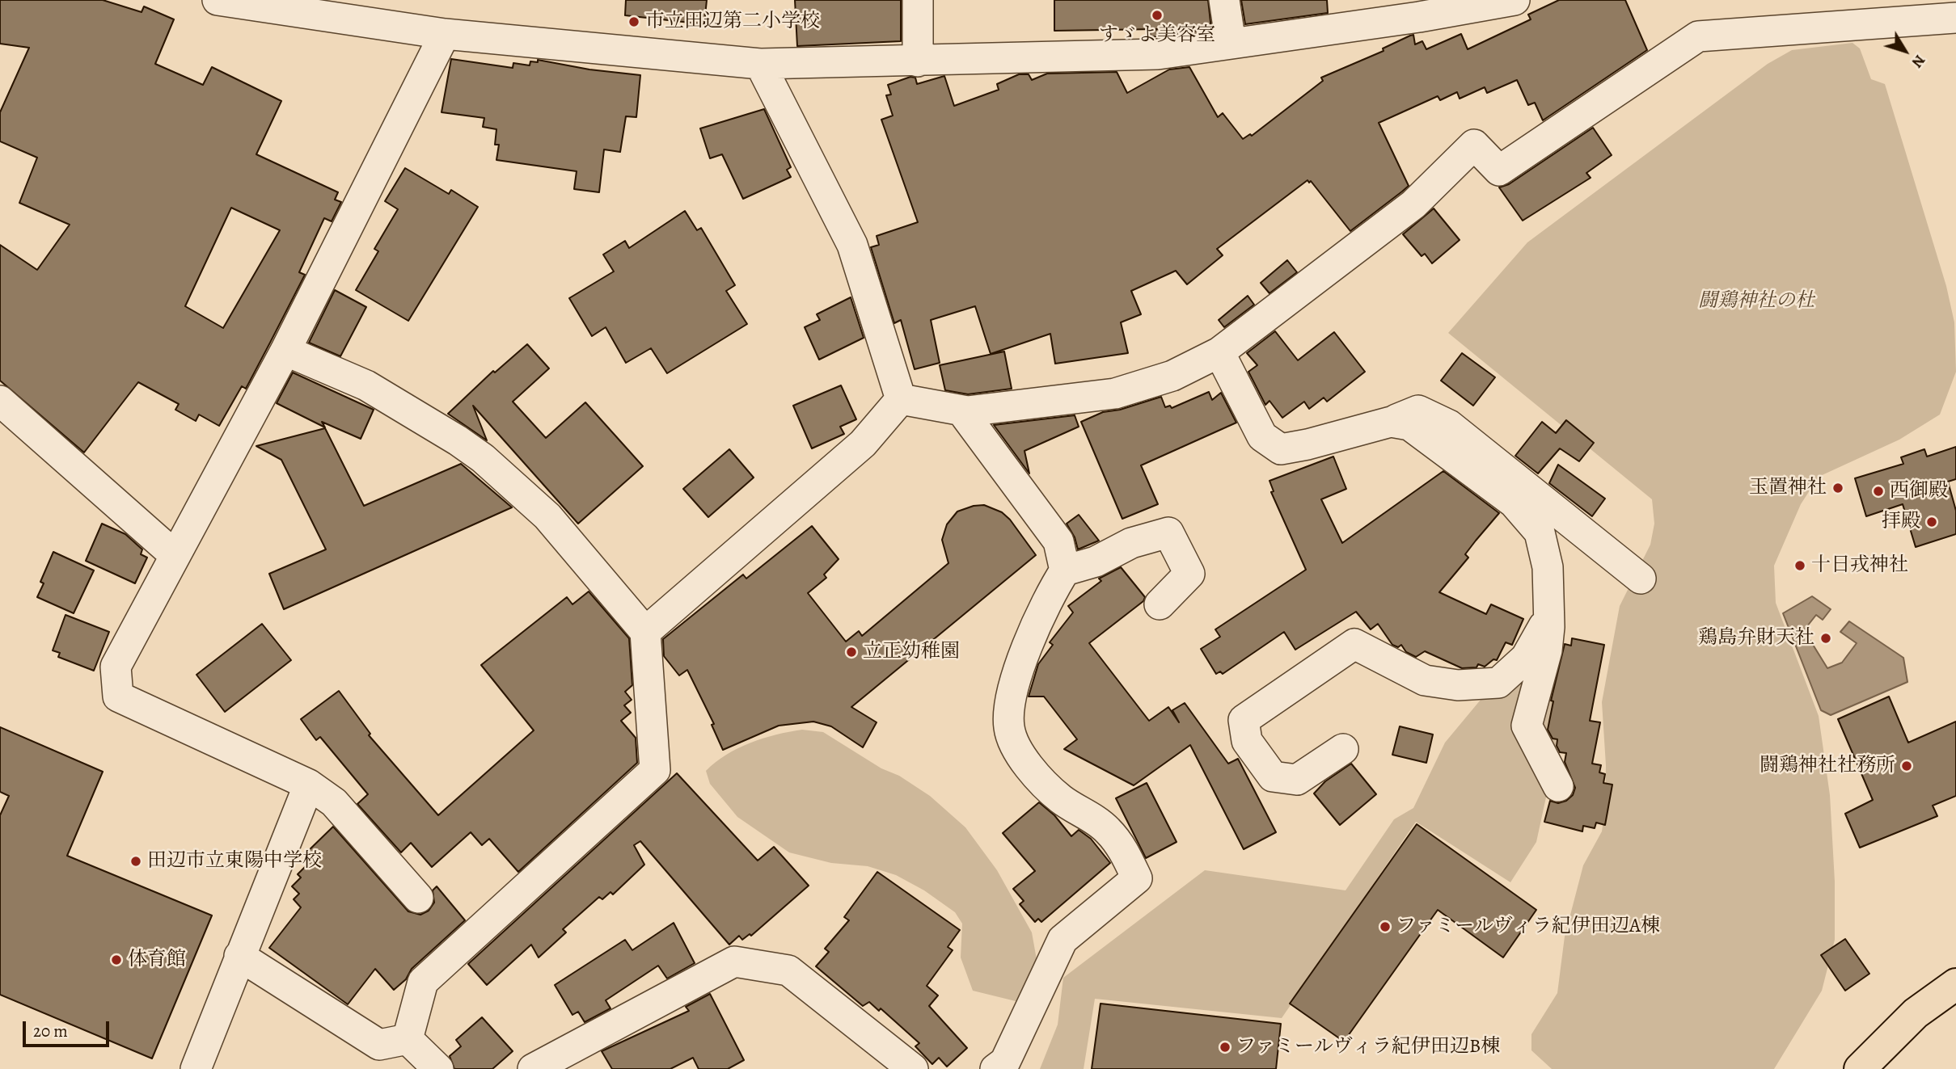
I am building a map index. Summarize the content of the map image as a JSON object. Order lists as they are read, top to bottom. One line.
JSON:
{"parks":["闘鶏神社の杜"],"places":["すゞよ美容室","市立田辺第二小学校","玉置神社","西御殿","拝殿","十日戎神社","鶏島弁財天社","立正幼稚園","闘鶏神社社務所","田辺市立東陽中学校","ファミールヴィラ紀伊田辺A棟","体育館","ファミールヴィラ紀伊田辺B棟"],"scale_bar":"20 m","north":"bottom right"}
